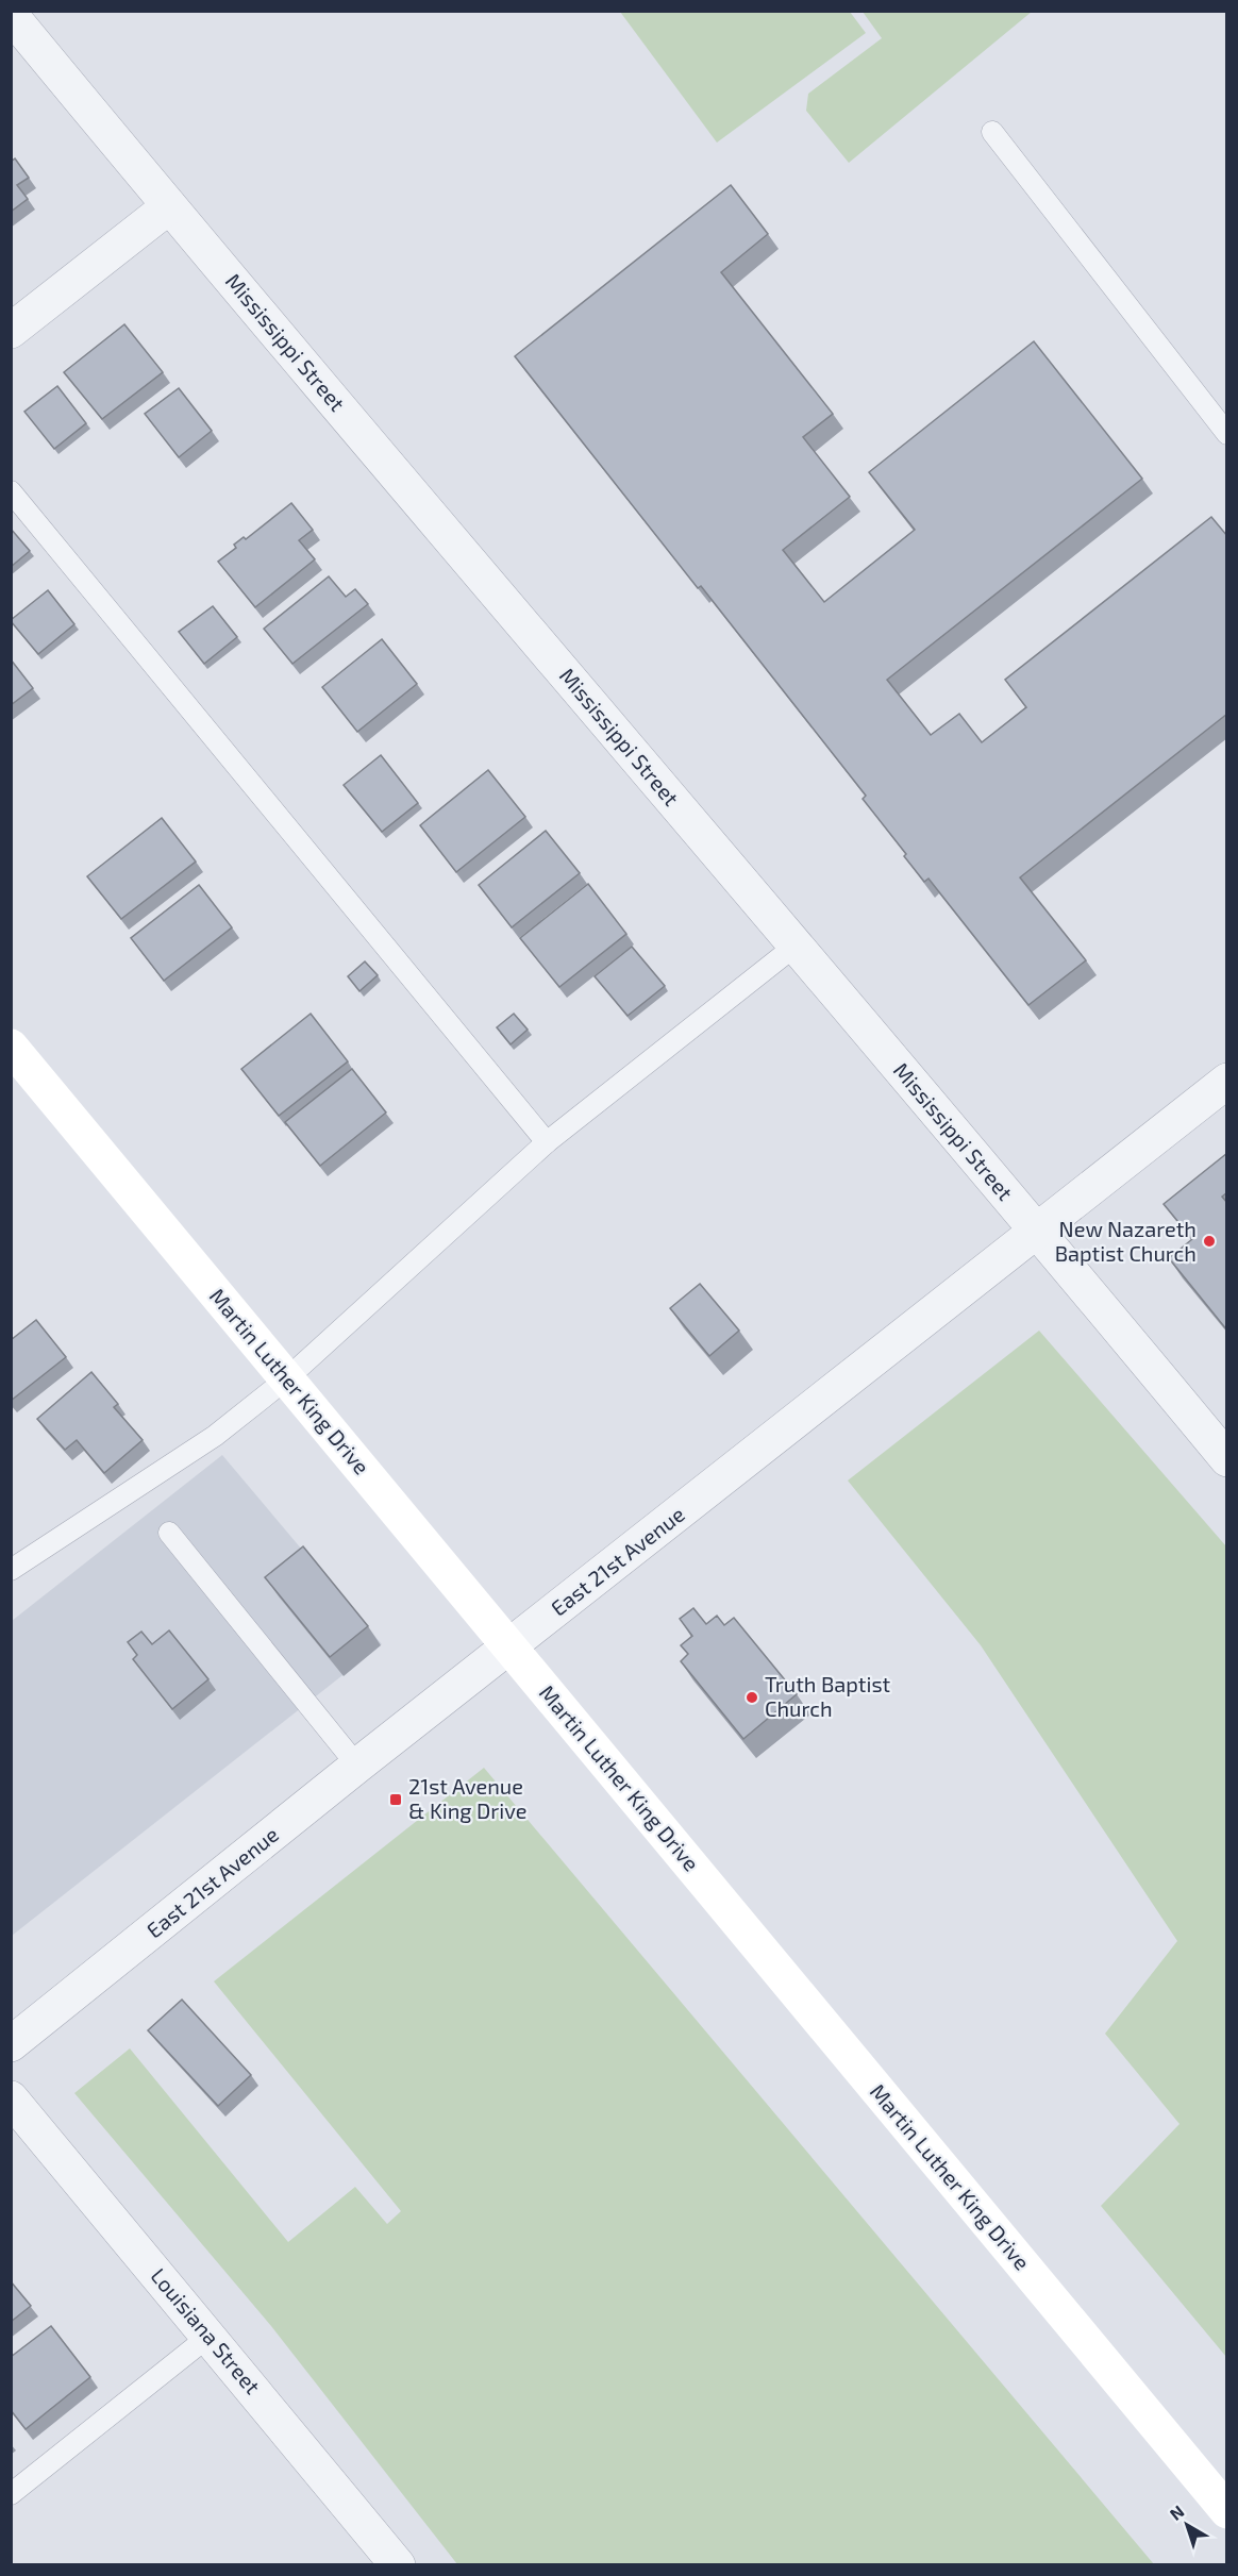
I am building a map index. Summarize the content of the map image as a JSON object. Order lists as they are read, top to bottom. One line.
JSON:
{"streets":{"main road":["Martin Luther King Drive"],"street":["Mississippi Street","East 21st Avenue","Louisiana Street"]},"crossings":[["Mississippi Street","East 21st Avenue"],["Martin Luther King Drive","East 21st Avenue"]],"places":{"other":["New Nazareth Baptist Church","Truth Baptist Church"],"transit":["21st Avenue & King Drive"]},"north":"top left"}
